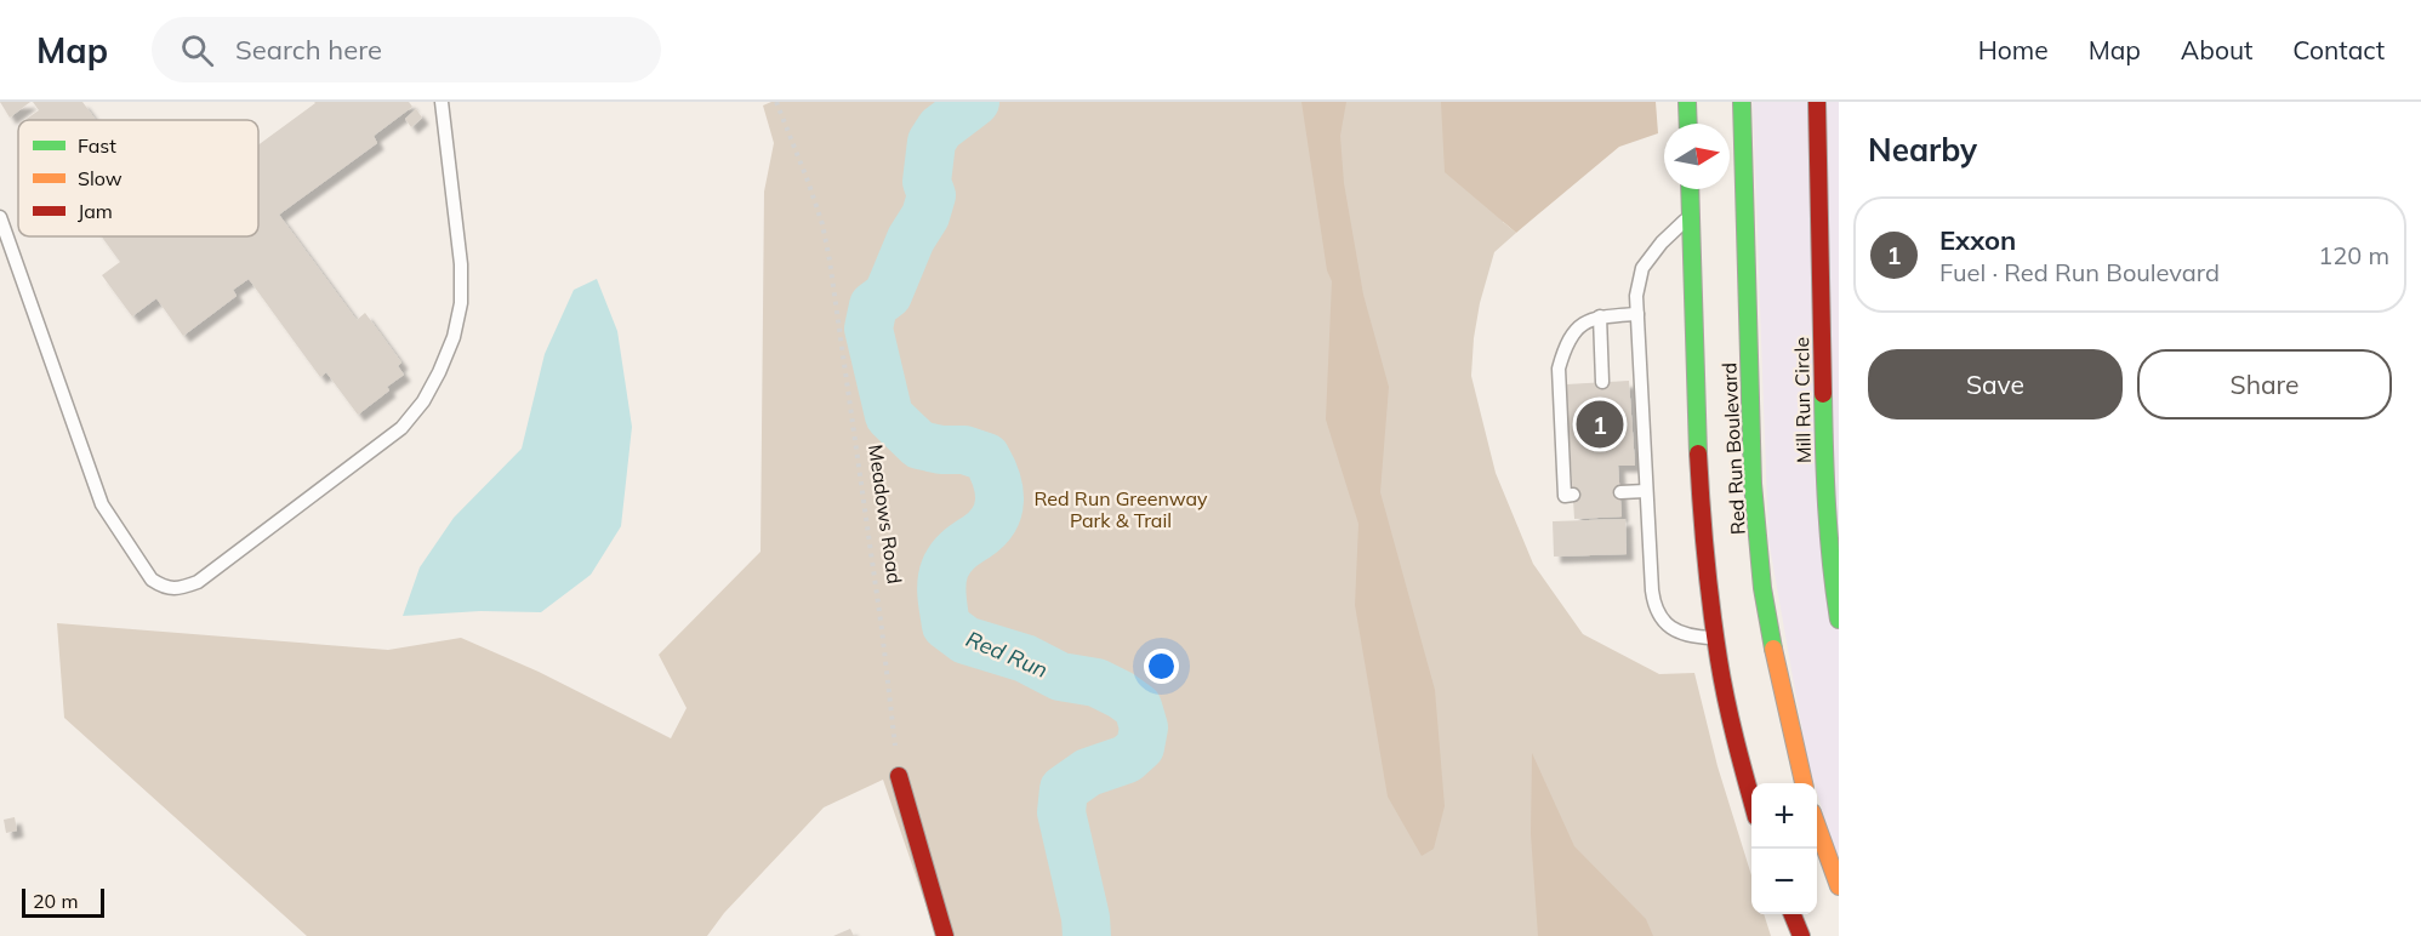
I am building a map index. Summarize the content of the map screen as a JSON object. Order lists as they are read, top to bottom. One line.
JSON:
{"streets":{"main road":["Mill Run Circle","Red Run Boulevard"],"path":["Meadows Road"]},"water":["Red Run"],"parks":["Red Run Greenway Park & Trail"],"legend":["Fast","Slow","Jam"],"scale_bar":"20 m","north":"right","page":{"header":"Map","search":"Search here","nav":["Home","Map","About","Contact"],"heading":"Nearby","list":[{"mark":"1","name":"Exxon","note":"Fuel · Red Run Boulevard","value":"120 m"}],"buttons":["Save","Share"],"pins":"1","map_buttons":["+","−"],"scale":"20 m"}}
